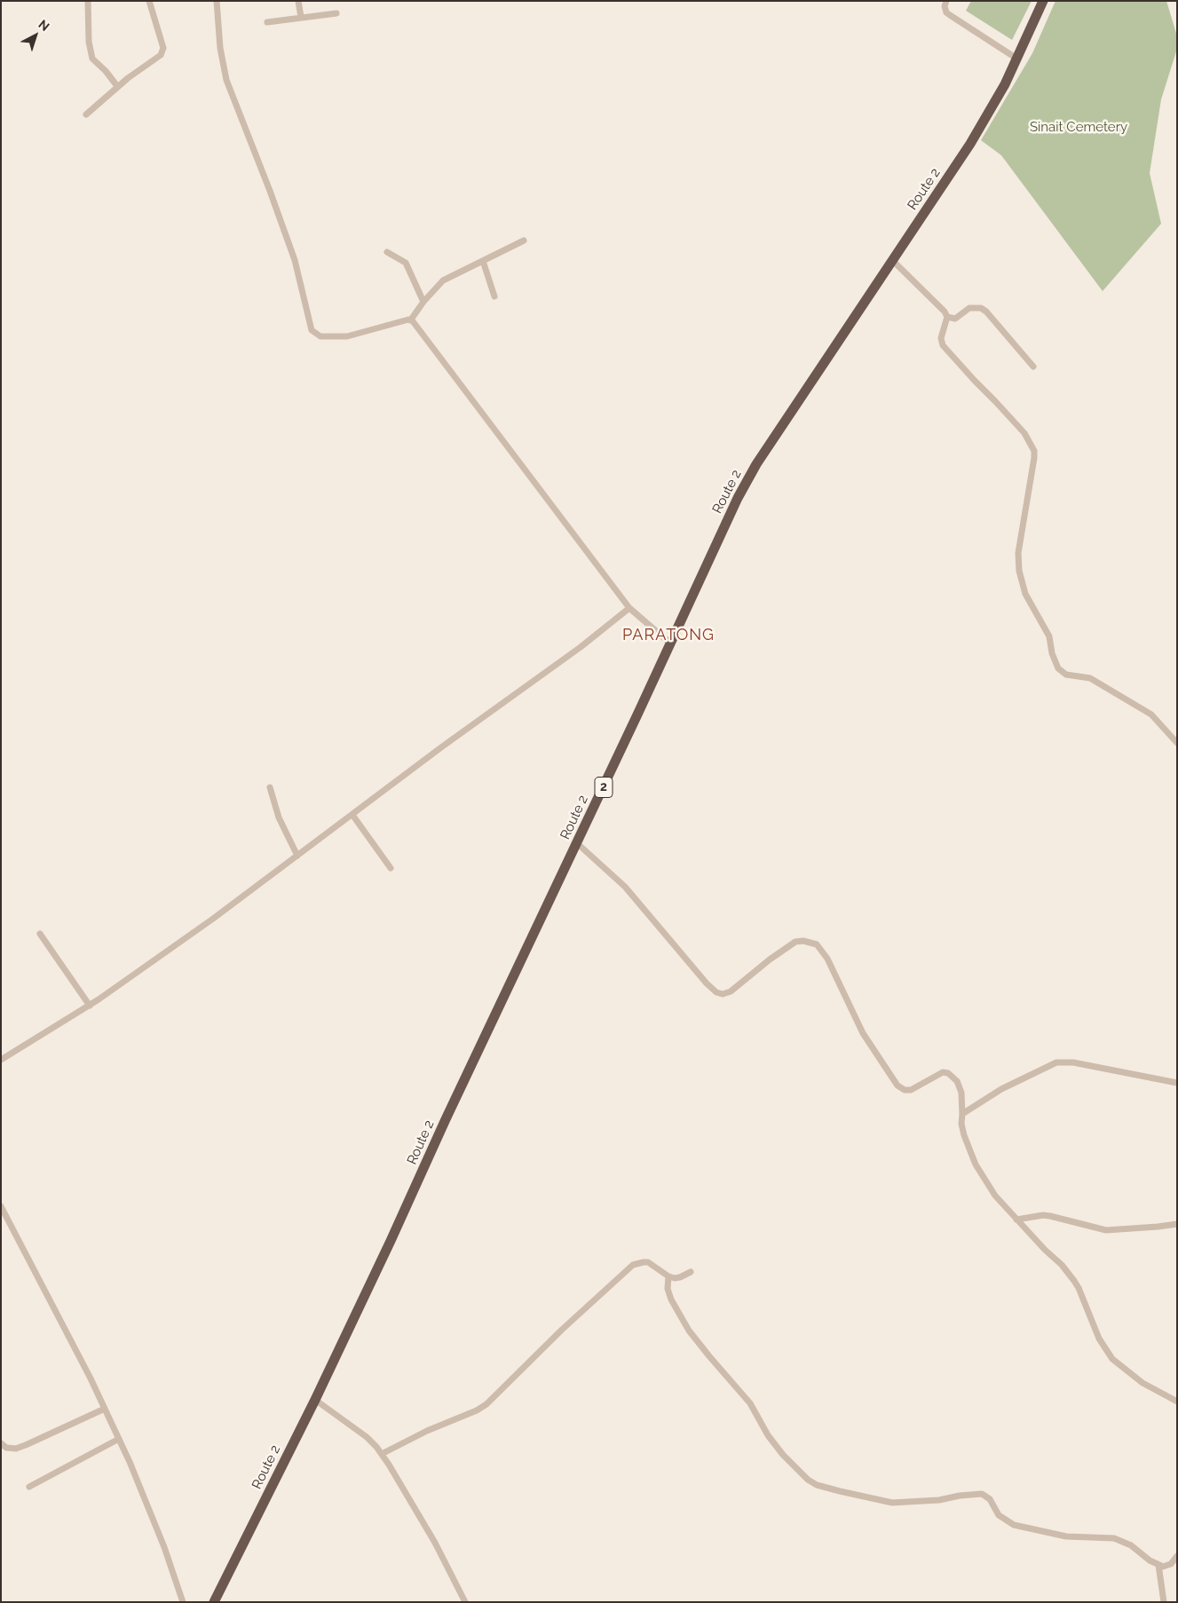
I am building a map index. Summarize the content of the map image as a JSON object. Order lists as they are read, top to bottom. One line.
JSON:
{"streets":{"highway":["Route 2","2"]},"districts":["PARATONG"],"parks":["Sinait Cemetery"],"north":"top right"}
